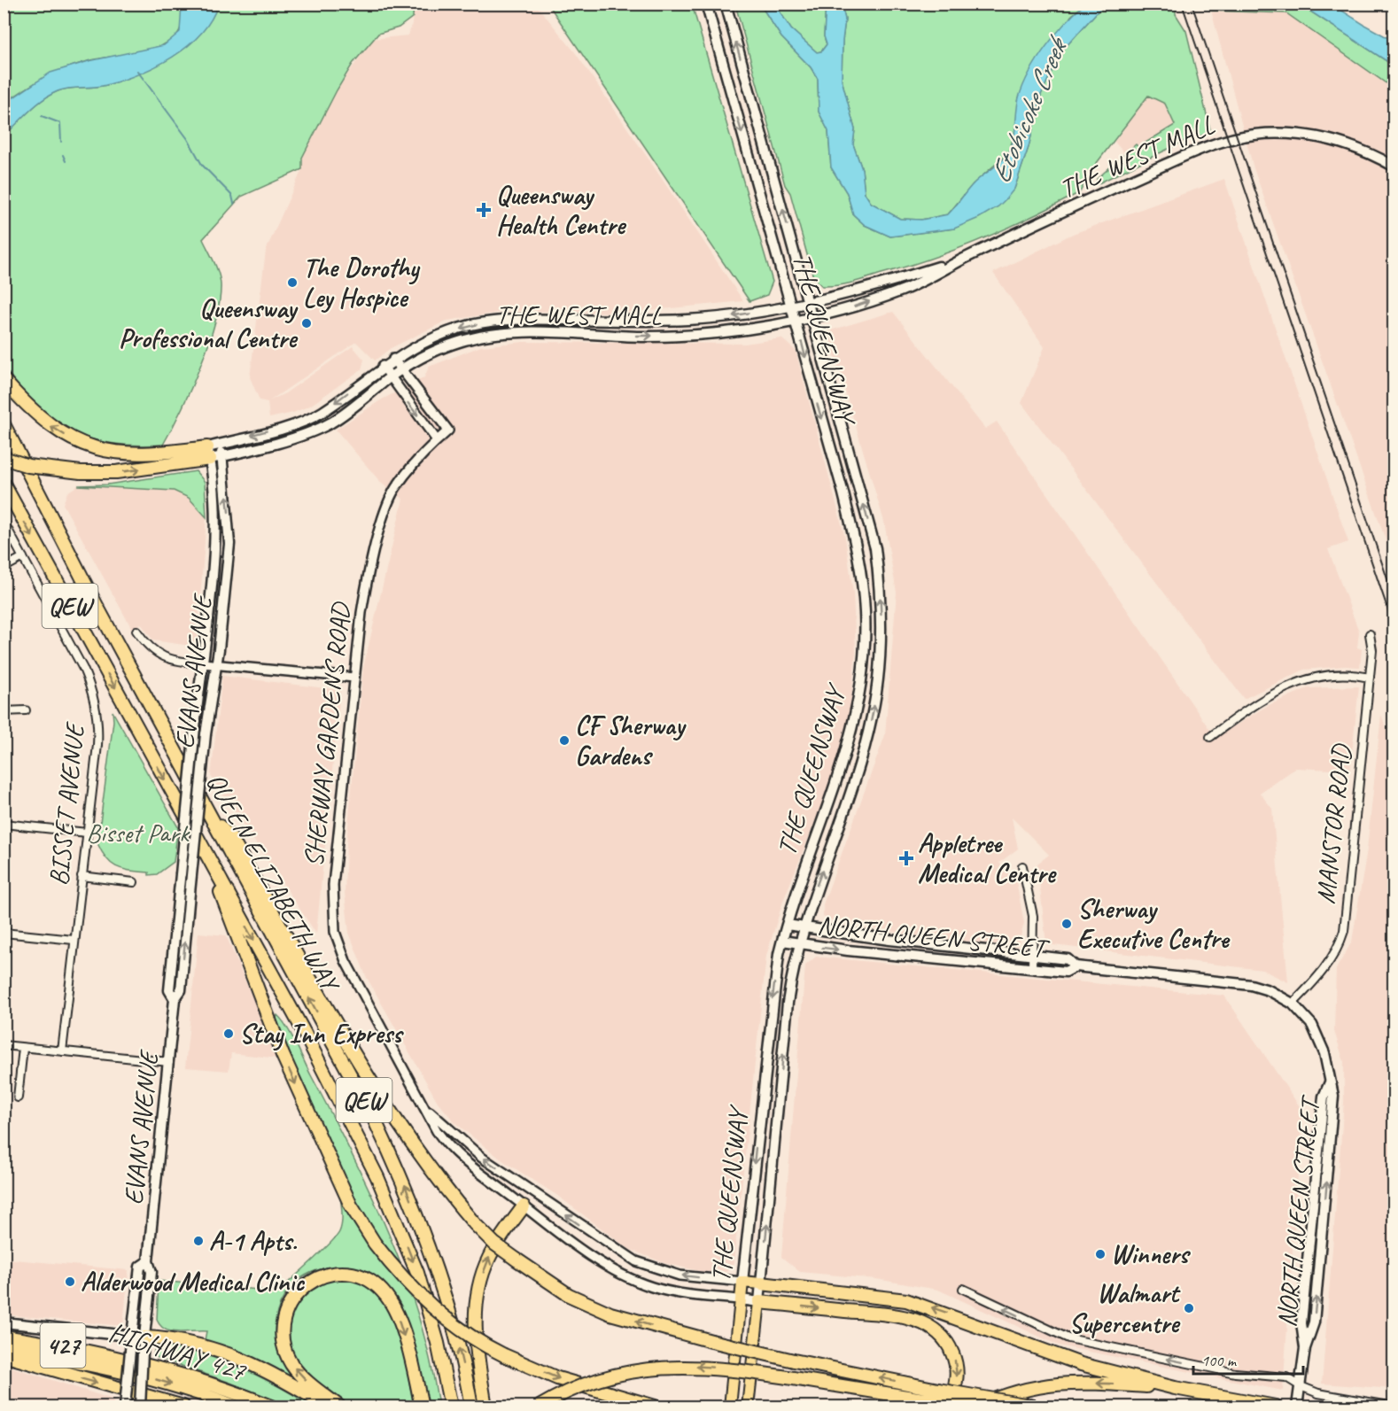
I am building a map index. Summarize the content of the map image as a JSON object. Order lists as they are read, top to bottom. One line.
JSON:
{"streets":{"highway":["QEW","QUEEN ELIZABETH WAY","427","HIGHWAY 427"],"main road":["THE WEST MALL","THE QUEENSWAY","EVANS AVENUE","SHERWAY GARDENS ROAD","NORTH QUEEN STREET"],"street":["BISSET AVENUE","MANSTOR ROAD"]},"crossings":[["THE WEST MALL","THE QUEENSWAY"],["THE WEST MALL","EVANS AVENUE"],["THE WEST MALL","SHERWAY GARDENS ROAD"],["THE QUEENSWAY","SHERWAY GARDENS ROAD"],["THE QUEENSWAY","NORTH QUEEN STREET"],["MANSTOR ROAD","NORTH QUEEN STREET"]],"water":["Etobicoke Creek"],"parks":["Bisset Park"],"places":{"health":["Queensway Health Centre","Appletree Medical Centre"],"other":["The Dorothy Ley Hospice","Queensway Professional Centre","CF Sherway Gardens","Sherway Executive Centre","Stay Inn Express","A-1 Apts.","Winners","Alderwood Medical Clinic","Walmart Supercentre"]},"scale_bar":"100 m"}
